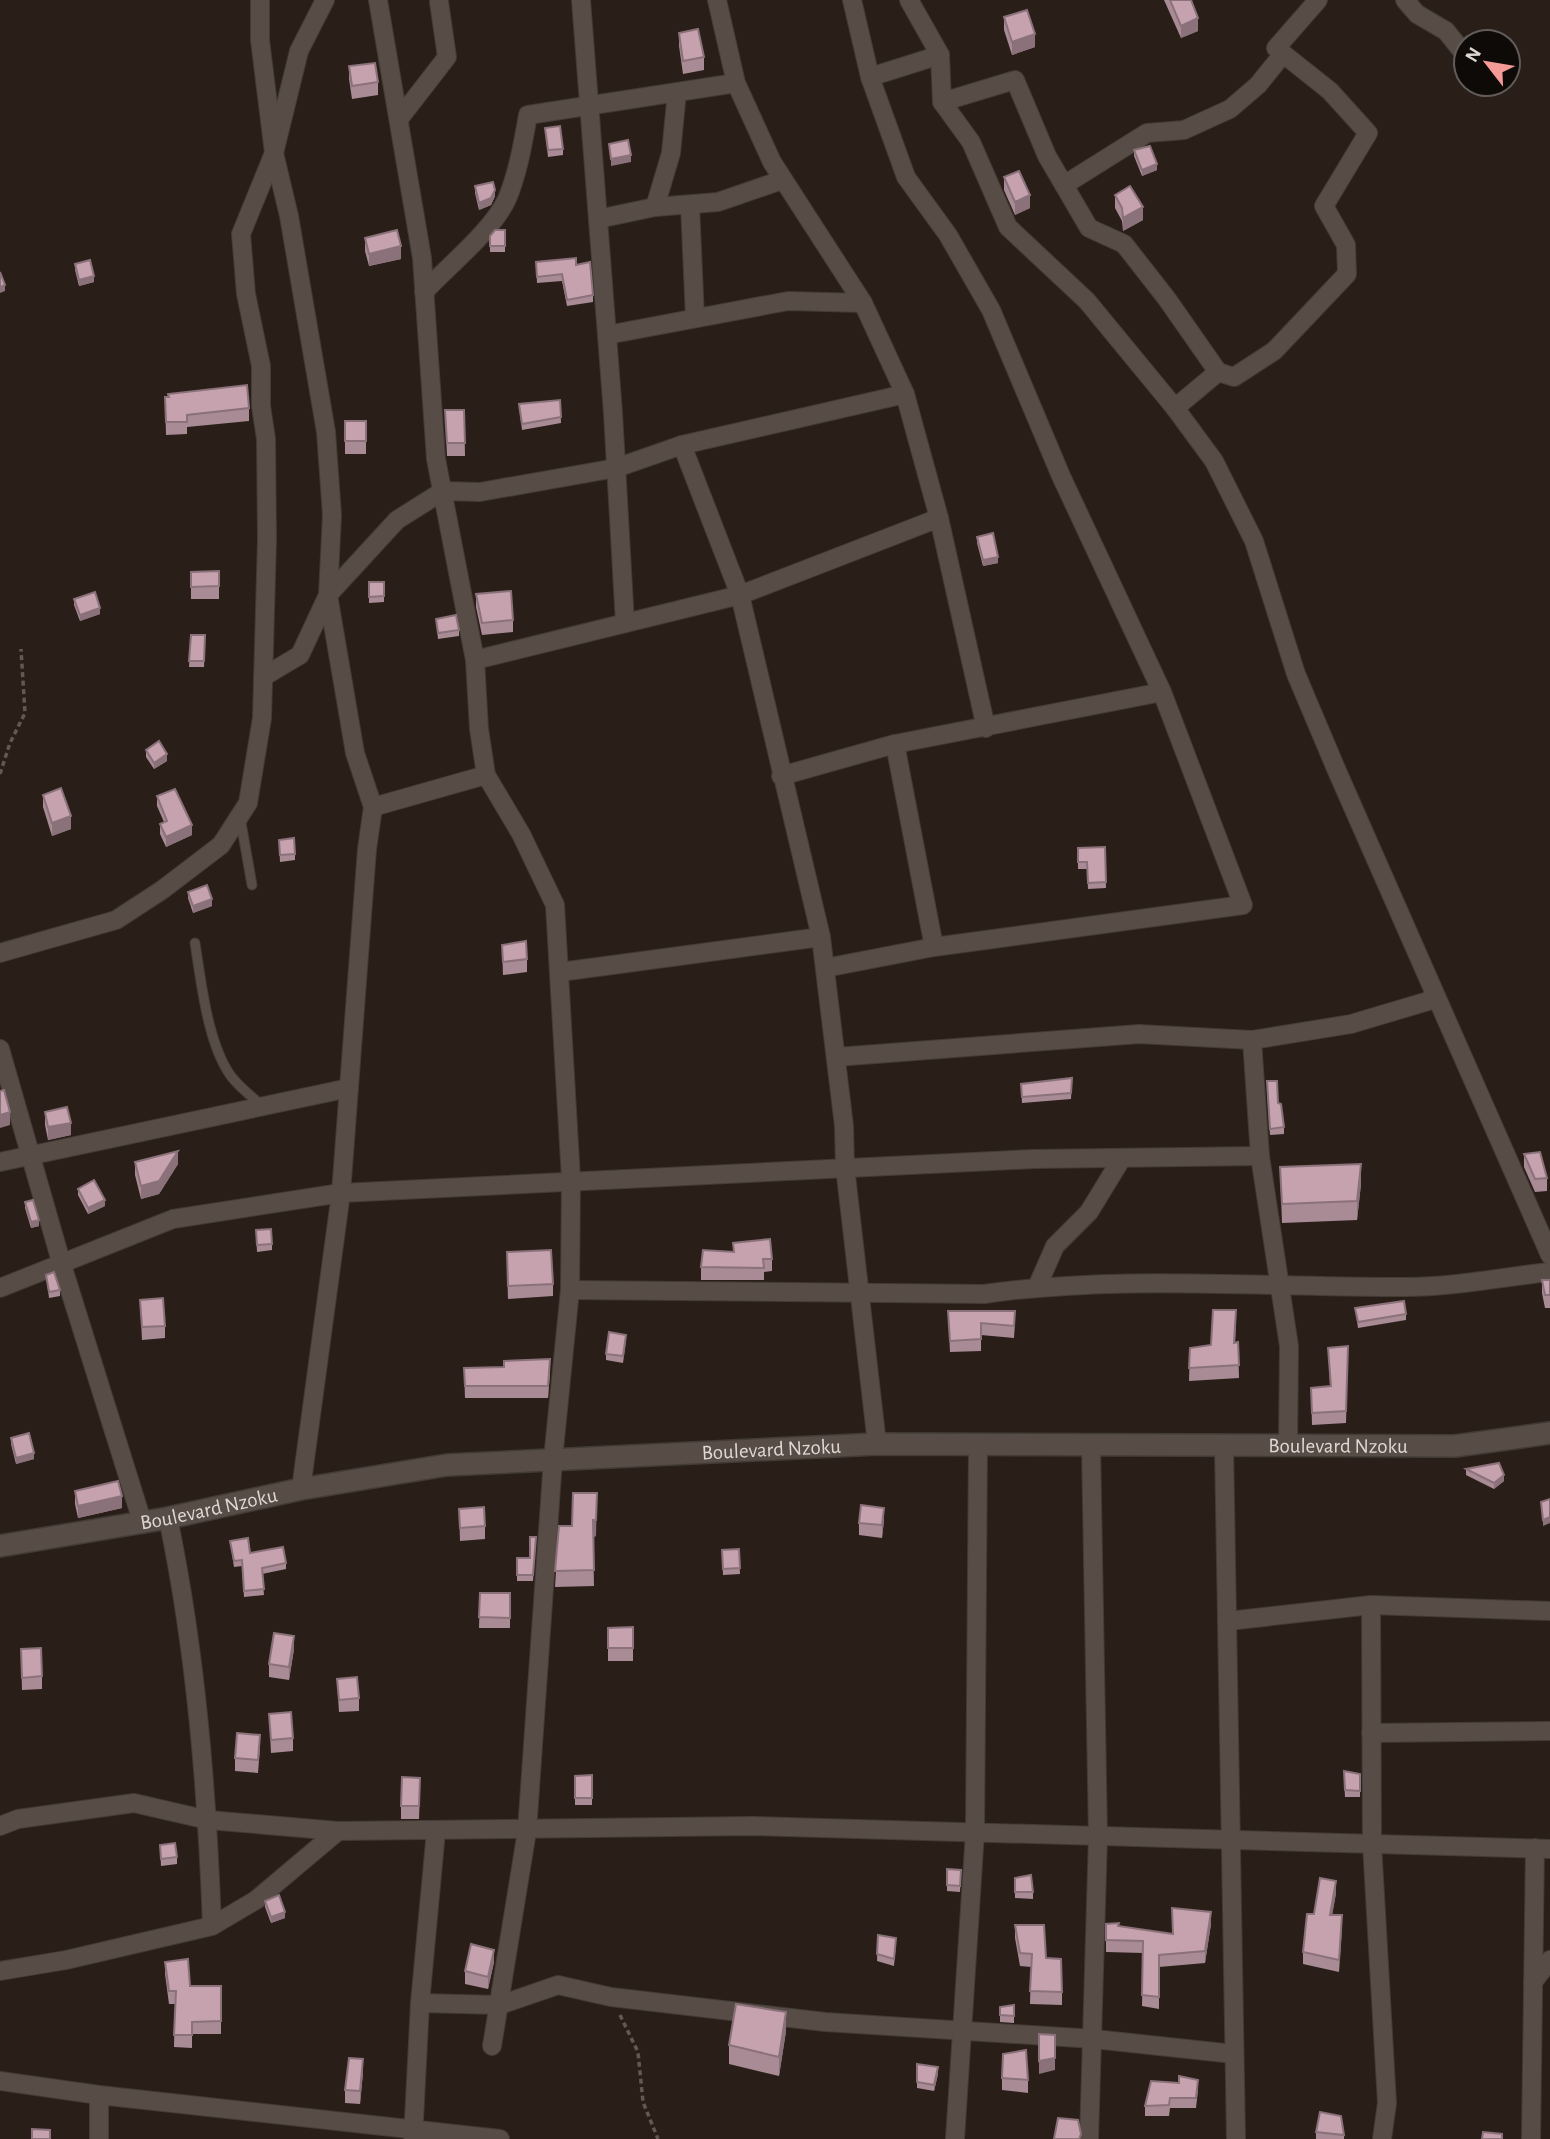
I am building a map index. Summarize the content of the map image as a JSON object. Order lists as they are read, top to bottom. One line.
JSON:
{"streets":{"street":["Boulevard Nzoku"]},"north":"top left"}
